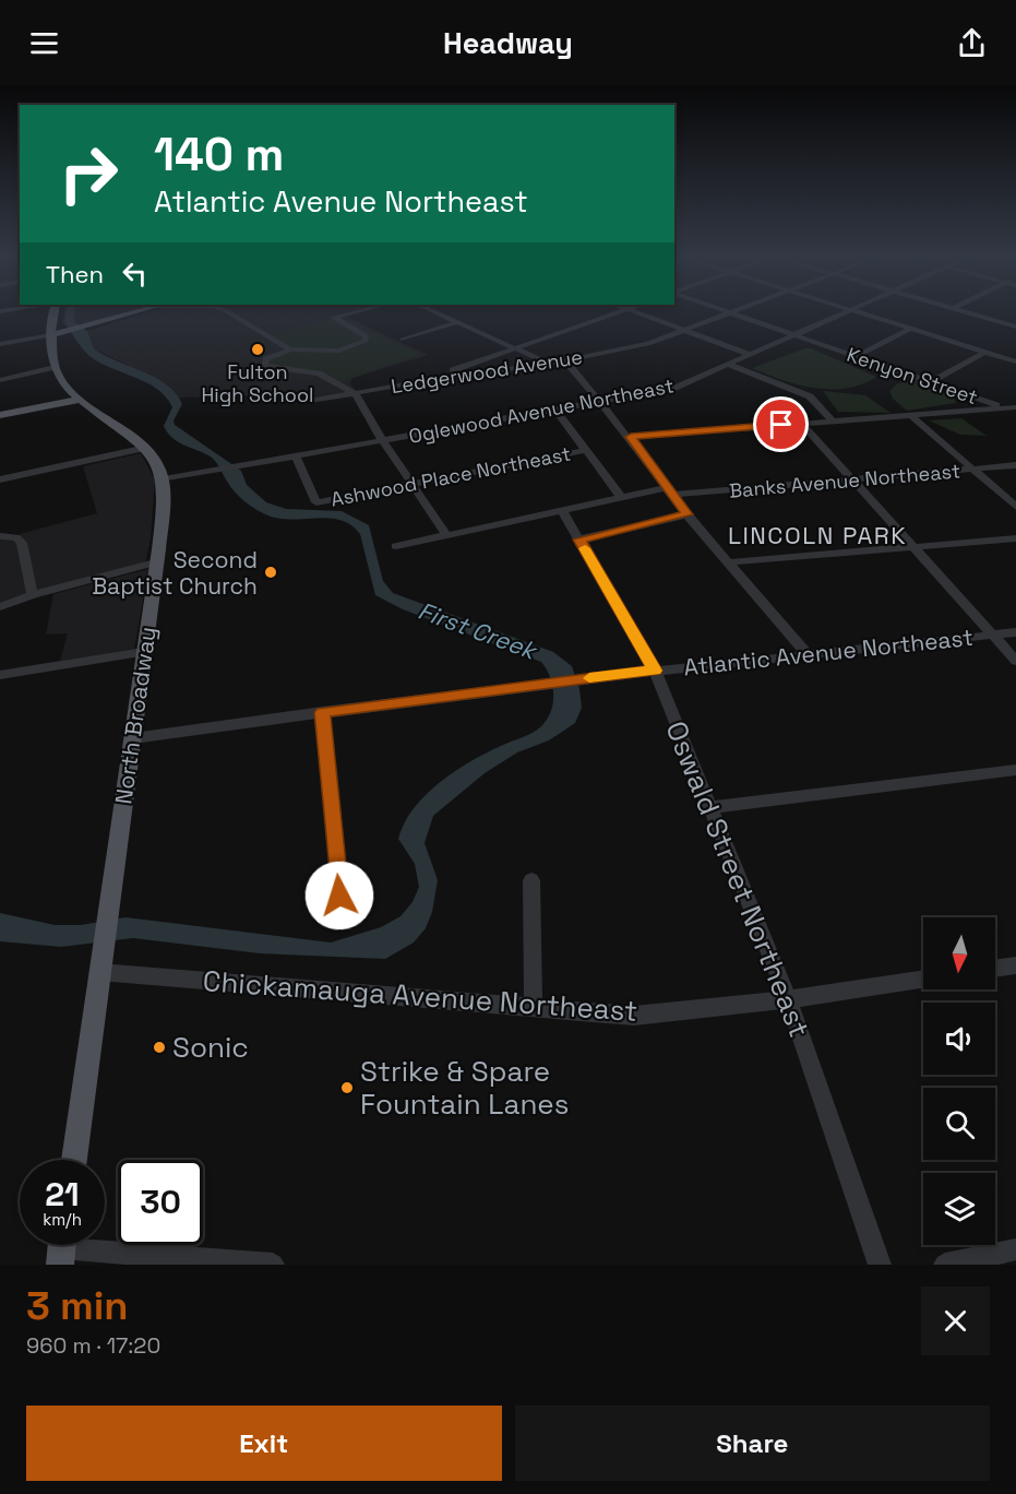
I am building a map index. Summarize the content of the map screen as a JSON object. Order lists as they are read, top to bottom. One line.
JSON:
{"streets":{"main road":["North Broadway"],"street":["Ledgerwood Avenue","Kenyon Street","Oglewood Avenue Northeast","Ashwood Place Northeast","Banks Avenue Northeast","Atlantic Avenue Northeast","Oswald Street Northeast","Chickamauga Avenue Northeast"]},"crossings":[["Ledgerwood Avenue","Kenyon Street"],["Kenyon Street","Oglewood Avenue Northeast"],["Kenyon Street","Banks Avenue Northeast"],["Oglewood Avenue Northeast","Ashwood Place Northeast"],["Oglewood Avenue Northeast","North Broadway"],["Banks Avenue Northeast","Oswald Street Northeast"],["Atlantic Avenue Northeast","North Broadway"],["Atlantic Avenue Northeast","Oswald Street Northeast"],["North Broadway","Chickamauga Avenue Northeast"],["Oswald Street Northeast","Chickamauga Avenue Northeast"]],"districts":["LINCOLN PARK"],"water":["First Creek"],"places":["Fulton High School","Second Baptist Church","Sonic","Strike & Spare Fountain Lanes"],"north":"bottom","page":{"header":"Headway","turn":["140 m","Atlantic Avenue Northeast"],"then":"Then","speed":"21 km/h","limit":"30","heading":["3 min","960 m · 17:20"],"buttons":["Exit","Share"]}}
